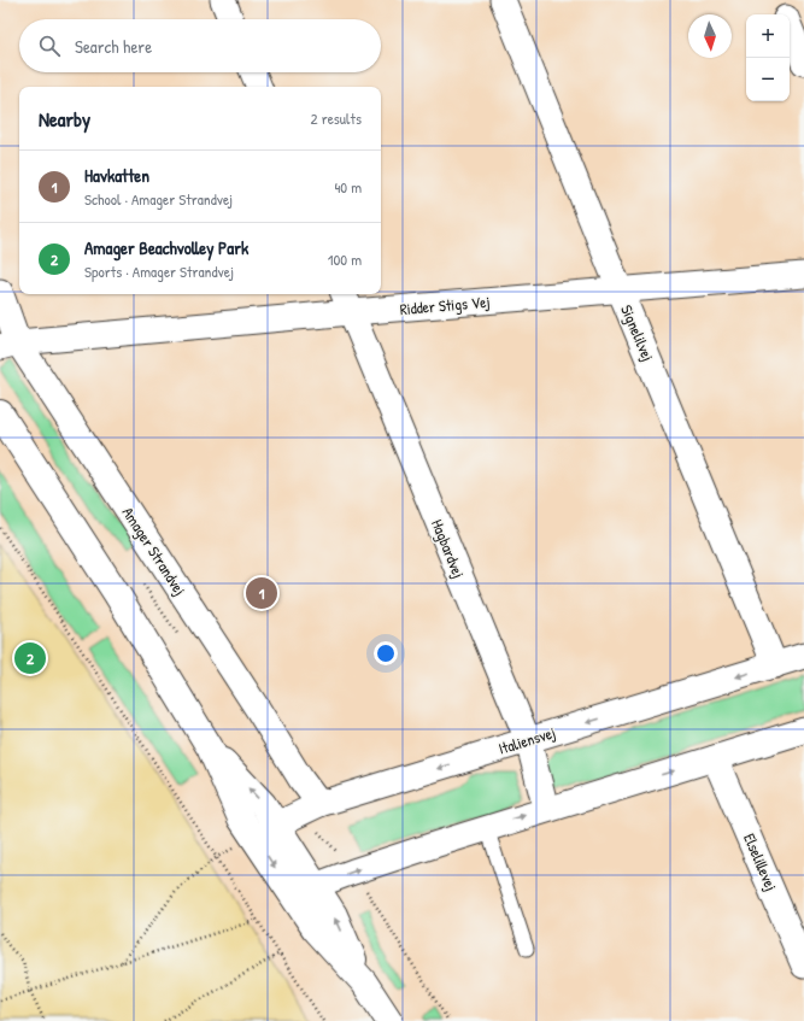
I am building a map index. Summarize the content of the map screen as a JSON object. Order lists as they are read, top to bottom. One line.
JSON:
{"streets":{"street":["Ridder Stigs Vej","Signelilvej","Hagbardvej","Amager Strandvej","Italiensvej","Elselillevej"]},"crossings":[["Ridder Stigs Vej","Signelilvej"],["Ridder Stigs Vej","Hagbardvej"],["Ridder Stigs Vej","Amager Strandvej"],["Signelilvej","Italiensvej"],["Hagbardvej","Italiensvej"],["Amager Strandvej","Italiensvej"]],"north":"bottom","page":{"map_buttons":["+","−"],"search":"Search here","heading":["Nearby","2 results"],"list":[{"mark":"1","name":"Havkatten","note":"School · Amager Strandvej","value":"40 m"},{"mark":"2","name":"Amager Beachvolley Park","note":"Sports · Amager Strandvej","value":"100 m"}],"pins":["1","2"]}}
